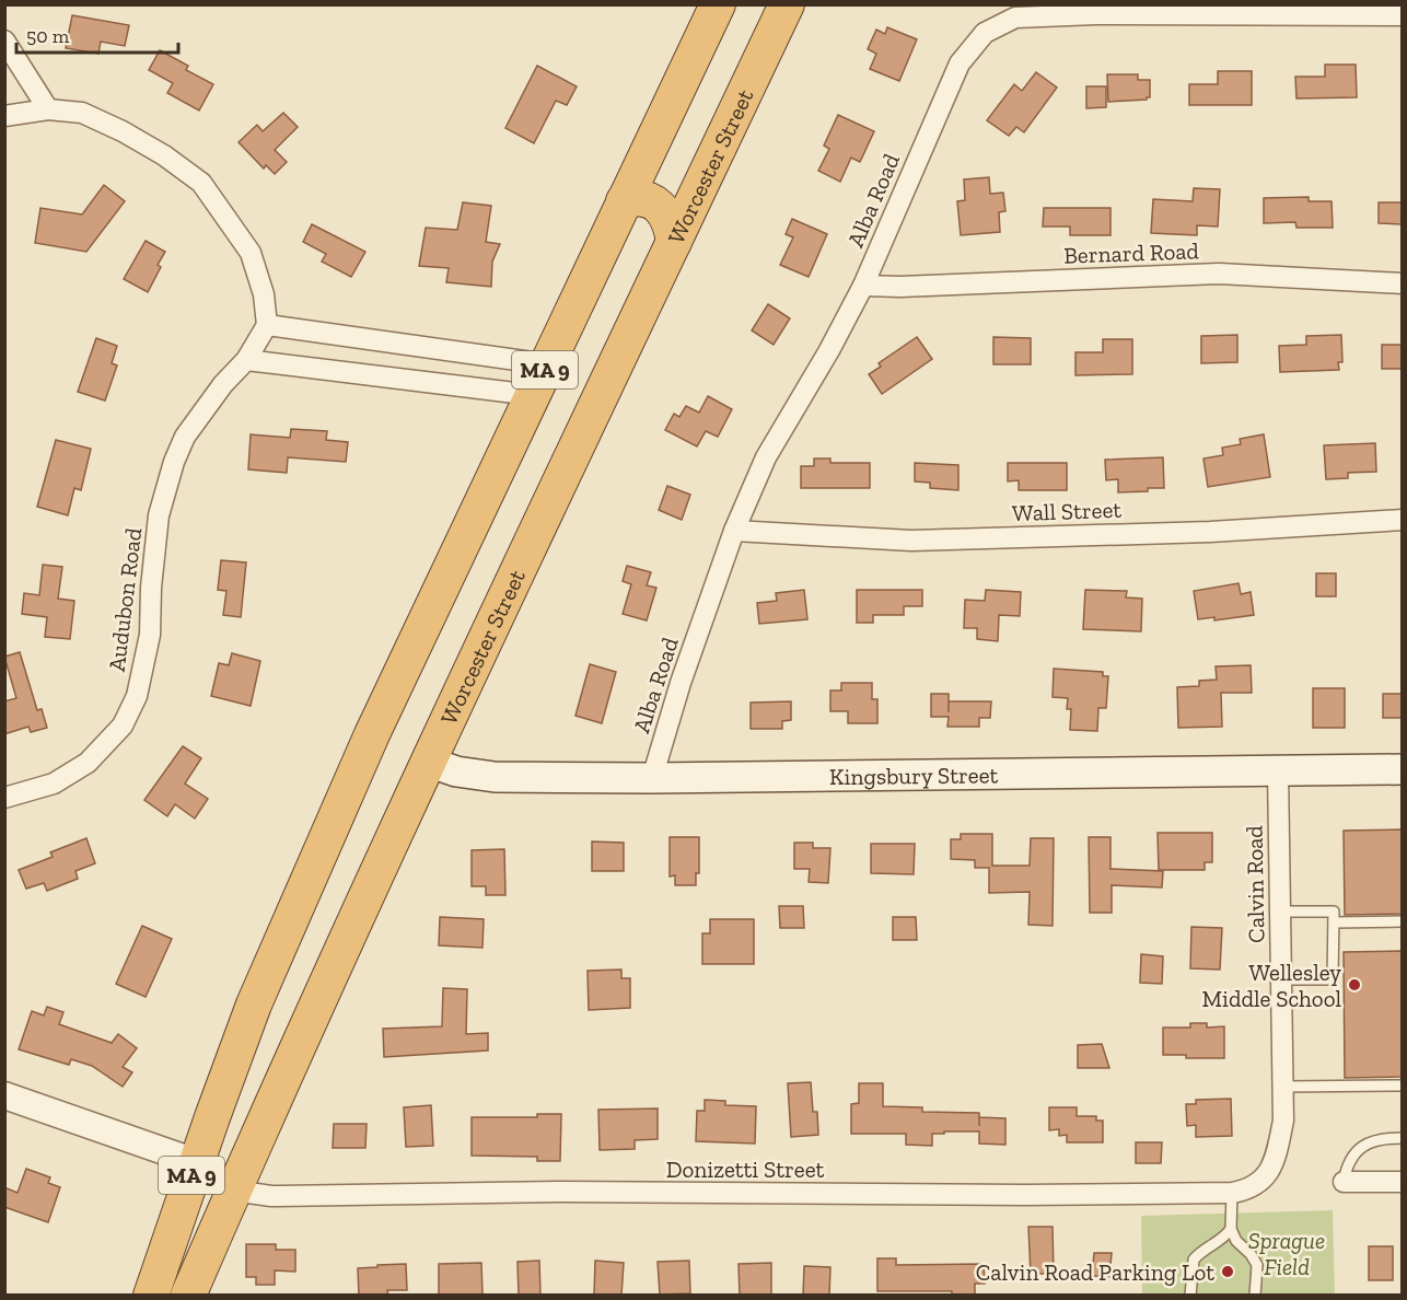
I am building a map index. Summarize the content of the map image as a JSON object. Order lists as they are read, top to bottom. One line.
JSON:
{"streets":{"highway":["Worcester Street","MA 9"],"main road":["Kingsbury Street"],"street":["Alba Road","Bernard Road","Wall Street","Audubon Road","Calvin Road","Donizetti Street"]},"crossings":[["Worcester Street","Kingsbury Street"],["Worcester Street","Donizetti Street"],["Alba Road","Bernard Road"],["Alba Road","Wall Street"],["Alba Road","Kingsbury Street"],["Kingsbury Street","Calvin Road"],["Calvin Road","Donizetti Street"]],"parks":["Sprague Field"],"places":["Wellesley Middle School","Calvin Road Parking Lot"],"scale_bar":"50 m"}
